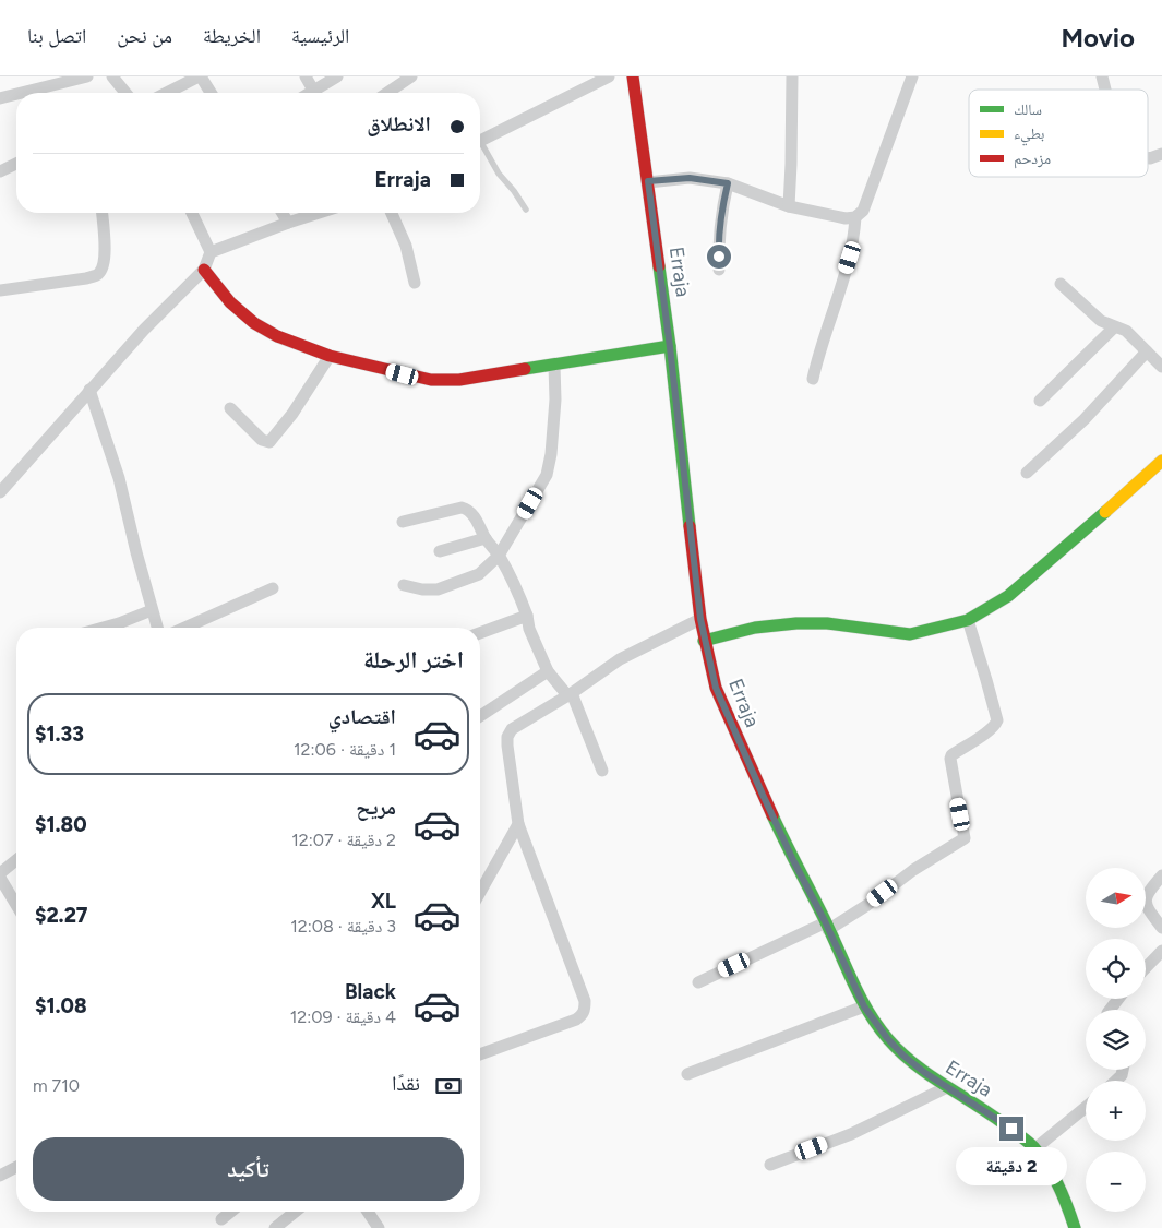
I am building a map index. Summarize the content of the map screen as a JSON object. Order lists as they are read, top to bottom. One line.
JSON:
{"streets":{"street":["Erraja"]},"legend":["سالك","بطيء","مزدحم"],"north":"right","page":{"header":"Movio","nav":["الرئيسية","الخريطة","من نحن","اتصل بنا"],"banner":["الانطلاق","Erraja"],"heading":"اختر الرحلة","list":[{"name":"اقتصادي","note":"1 دقيقة · 12:06","value":"$1.33"},{"name":"مريح","note":"2 دقيقة · 12:07","value":"$1.80"},{"name":"XL","note":"3 دقيقة · 12:08","value":"$2.27"},{"name":"Black","note":"4 دقيقة · 12:09","value":"$1.08"}],"map_buttons":["+","−"],"pay":["نقدًا","710 m"],"buttons":"تأكيد","bubble":"2 دقيقة"}}
